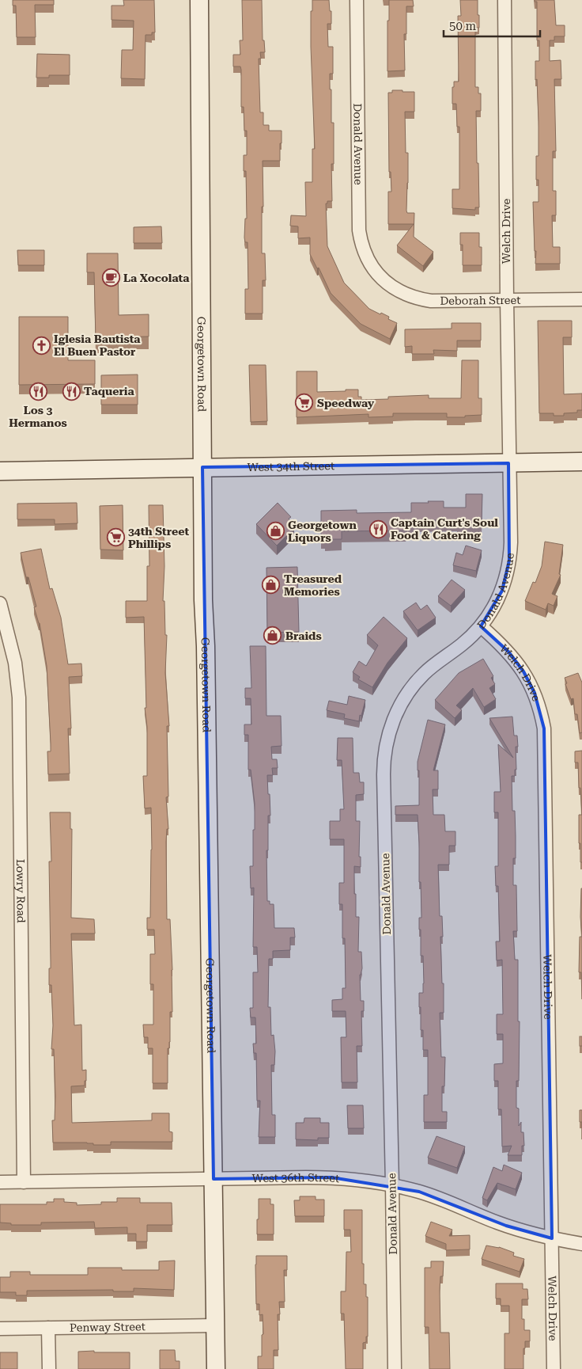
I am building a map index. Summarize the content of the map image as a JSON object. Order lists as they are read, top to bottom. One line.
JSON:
{"streets":{"main road":["Georgetown Road","West 34th Street"],"street":["Donald Avenue","Welch Drive","Deborah Street","Lowry Road","West 36th Street","Penway Street"]},"crossings":[["Donald Avenue","Welch Drive"],["Donald Avenue","Deborah Street"],["Donald Avenue","West 34th Street"],["Donald Avenue","West 36th Street"],["Welch Drive","Deborah Street"],["Welch Drive","West 34th Street"],["Welch Drive","West 36th Street"],["Georgetown Road","West 34th Street"],["Georgetown Road","West 36th Street"],["Georgetown Road","Penway Street"],["Lowry Road","West 36th Street"]],"places":{"cafe":["La Xocolata"],"church":["Iglesia Bautista El Buen Pastor"],"restaurant":["Taqueria","Los 3 Hermanos","Captain Curt's Soul Food & Catering"],"supermarket":["Speedway","34th Street Phillips"],"shop":["Georgetown Liquors","Treasured Memories","Braids"]},"scale_bar":"50 m"}
